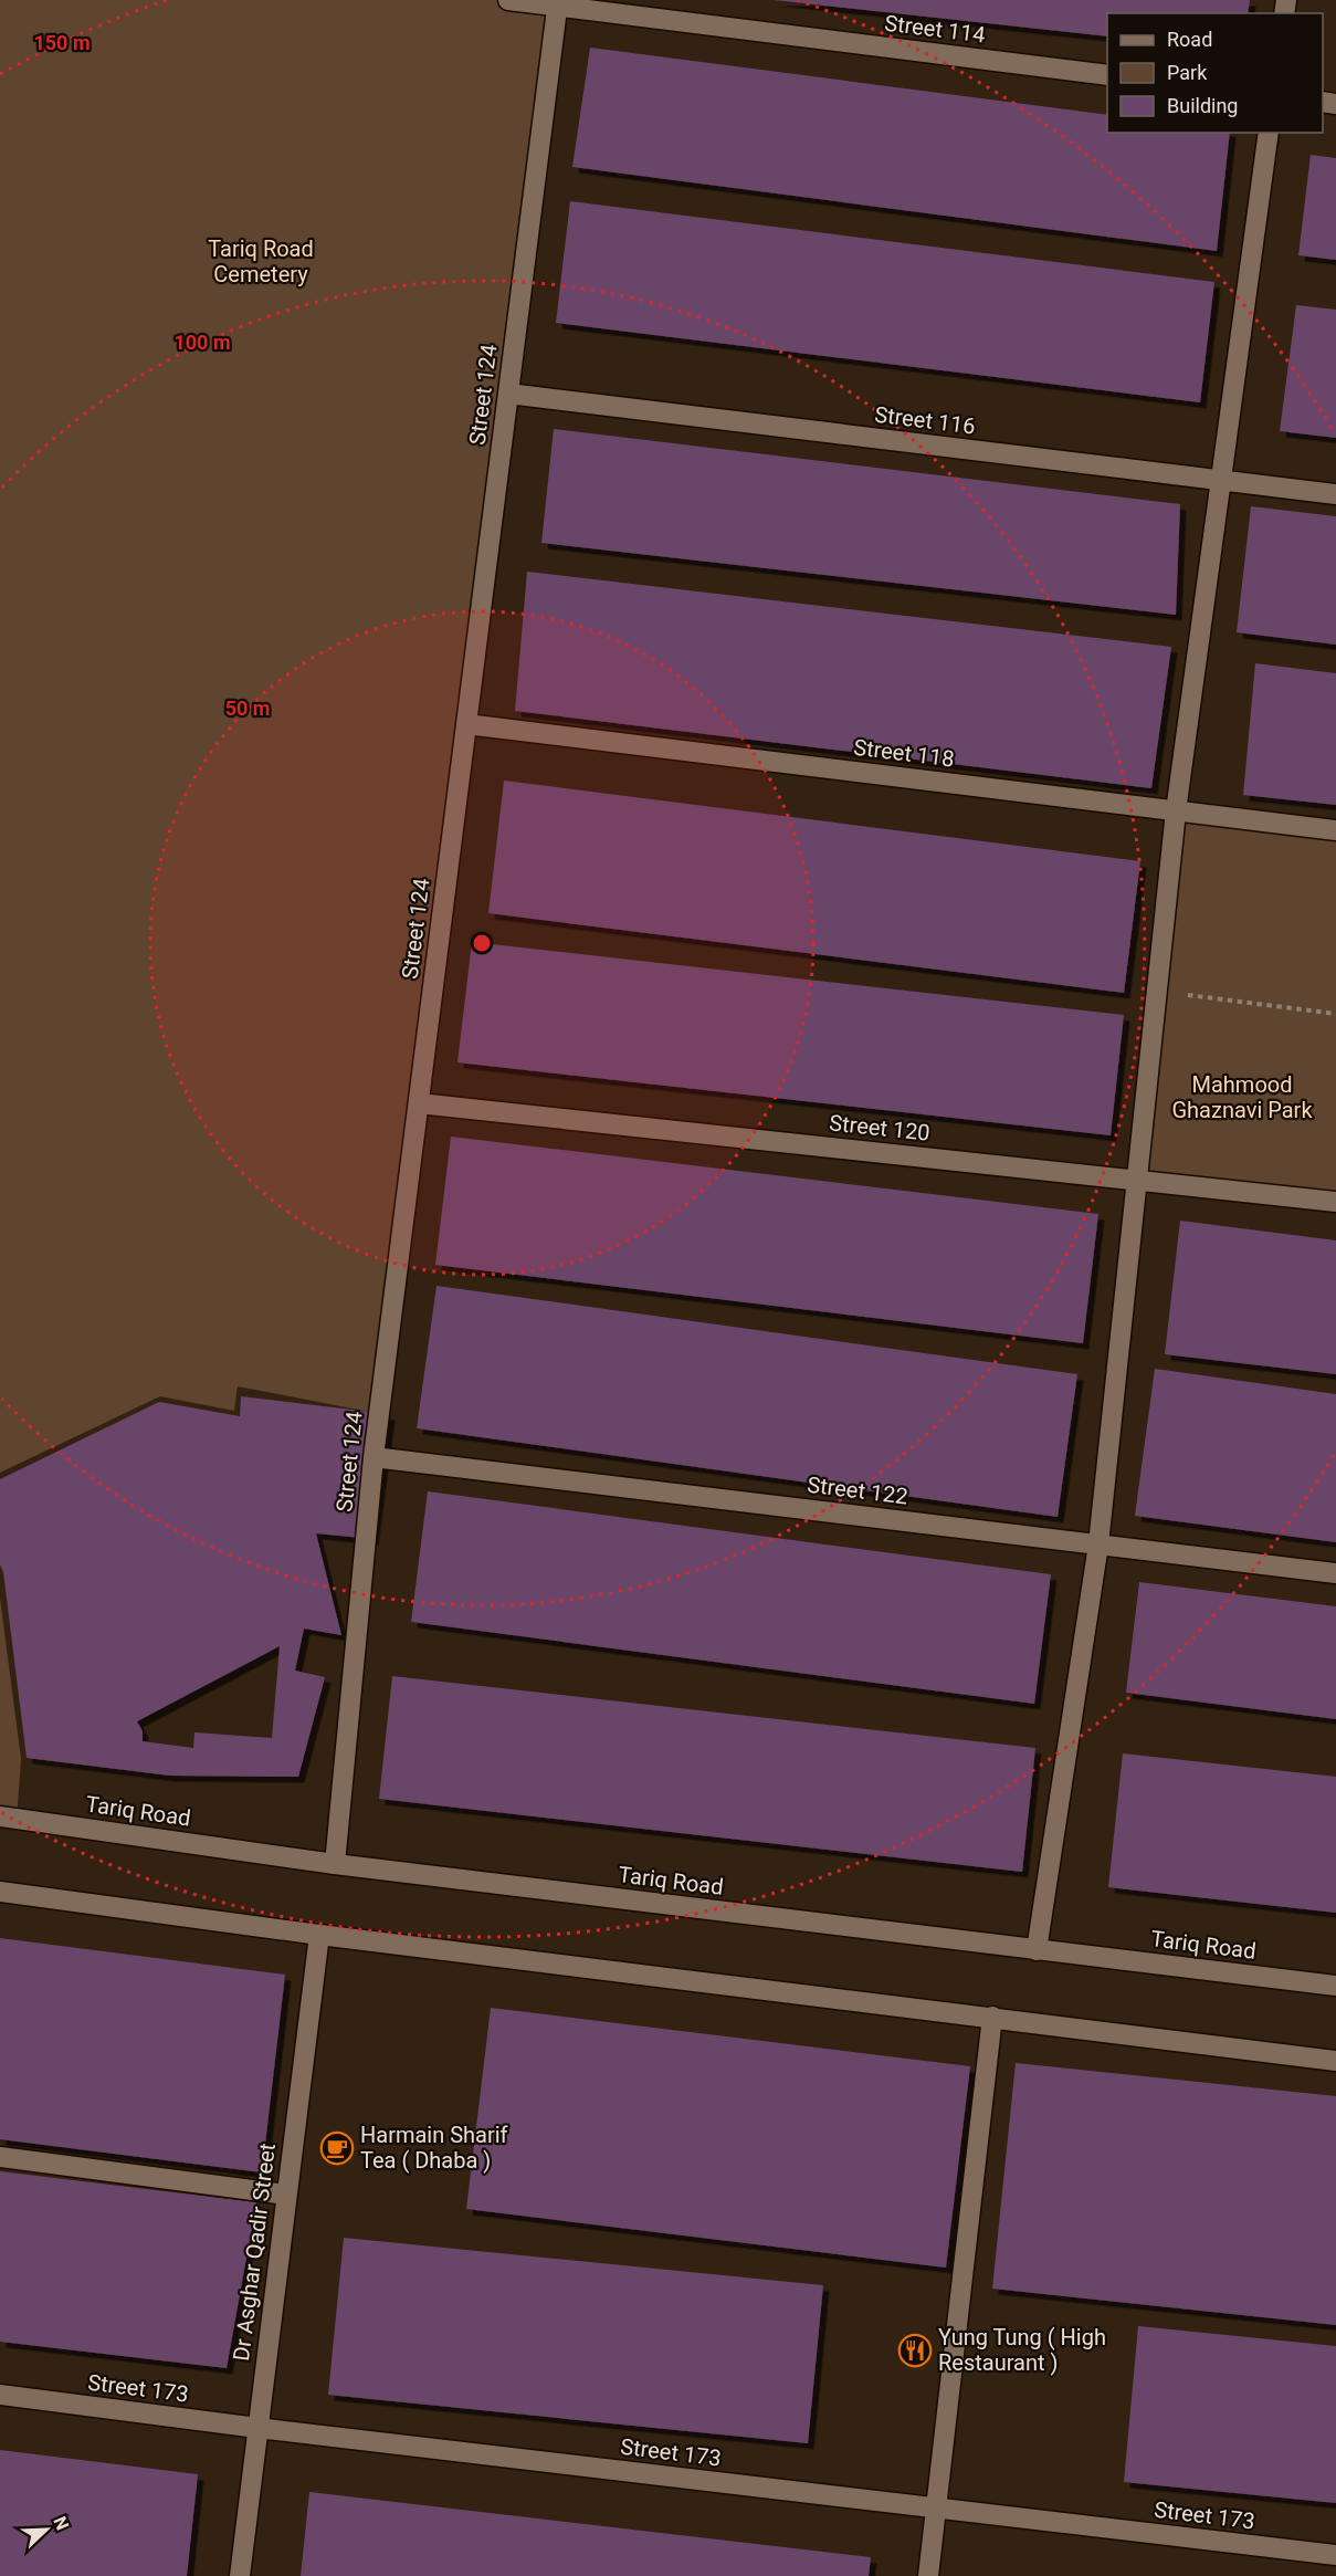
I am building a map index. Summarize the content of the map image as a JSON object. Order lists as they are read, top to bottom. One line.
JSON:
{"streets":{"street":["Street 114","Street 124","Street 116","Street 118","Street 120","Street 122","Tariq Road","Dr Asghar Qadir Street","Street 173"]},"crossings":[["Street 114","Street 124"],["Street 124","Street 116"],["Street 124","Street 118"],["Street 124","Street 120"],["Street 124","Street 122"],["Street 124","Tariq Road"],["Dr Asghar Qadir Street","Street 173"]],"parks":["Tariq Road Cemetery","Mahmood Ghaznavi Park"],"places":{"cafe":["Harmain Sharif Tea ( Dhaba )"],"restaurant":["Yung Tung ( High Restaurant )"]},"legend":["Road","Park","Building"],"north":"top right","rings":["150 m","100 m","50 m"]}
